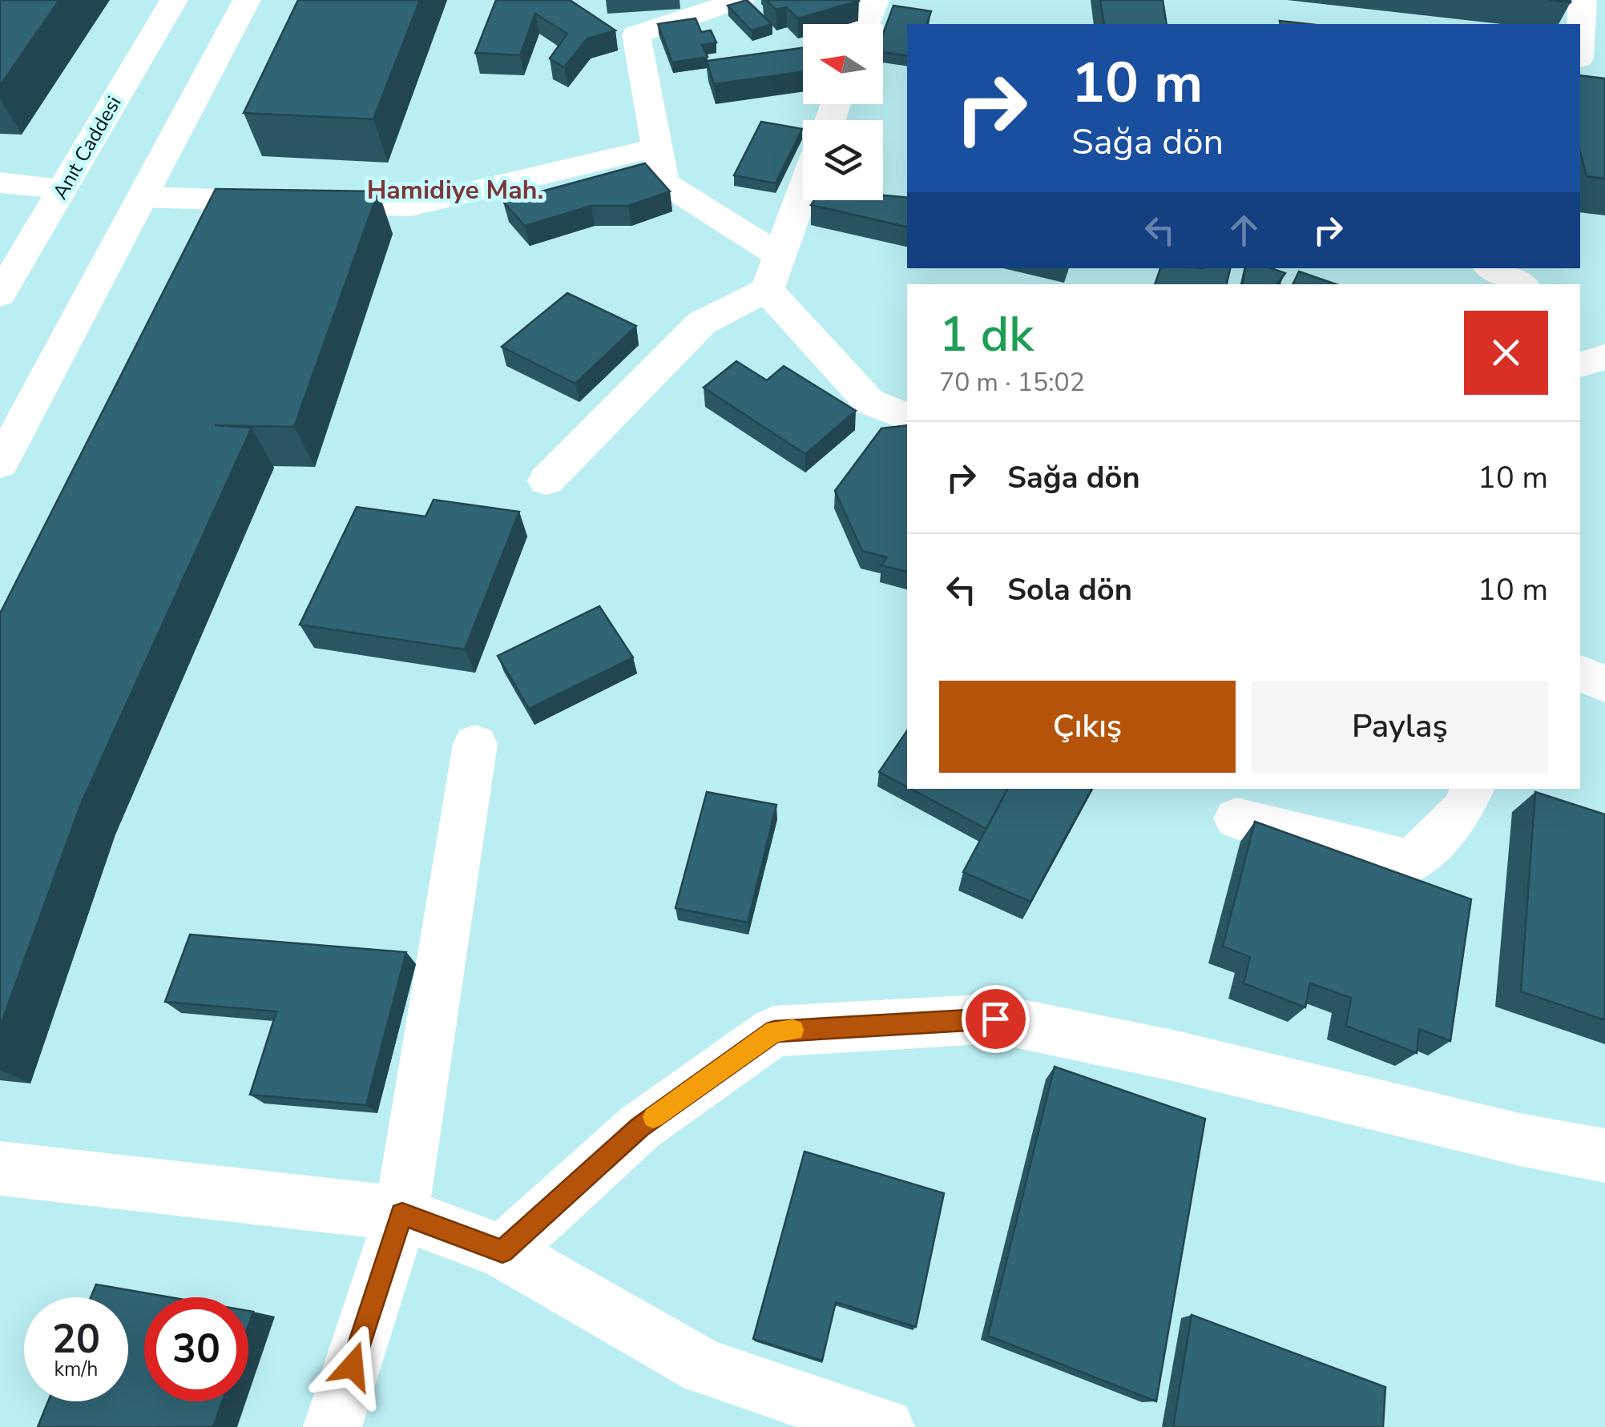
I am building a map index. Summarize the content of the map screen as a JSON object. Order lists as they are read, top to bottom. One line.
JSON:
{"streets":{"street":["Anıt Caddesi"]},"districts":["Hamidiye Mah."],"north":"left","page":{"turn":["10 m","Sağa dön"],"heading":["1 dk","70 m · 15:02"],"list":[{"name":"Sağa dön","value":"10 m"},{"name":"Sola dön","value":"10 m"}],"buttons":["Çıkış","Paylaş"],"speed":"20 km/h","limit":"30"}}
